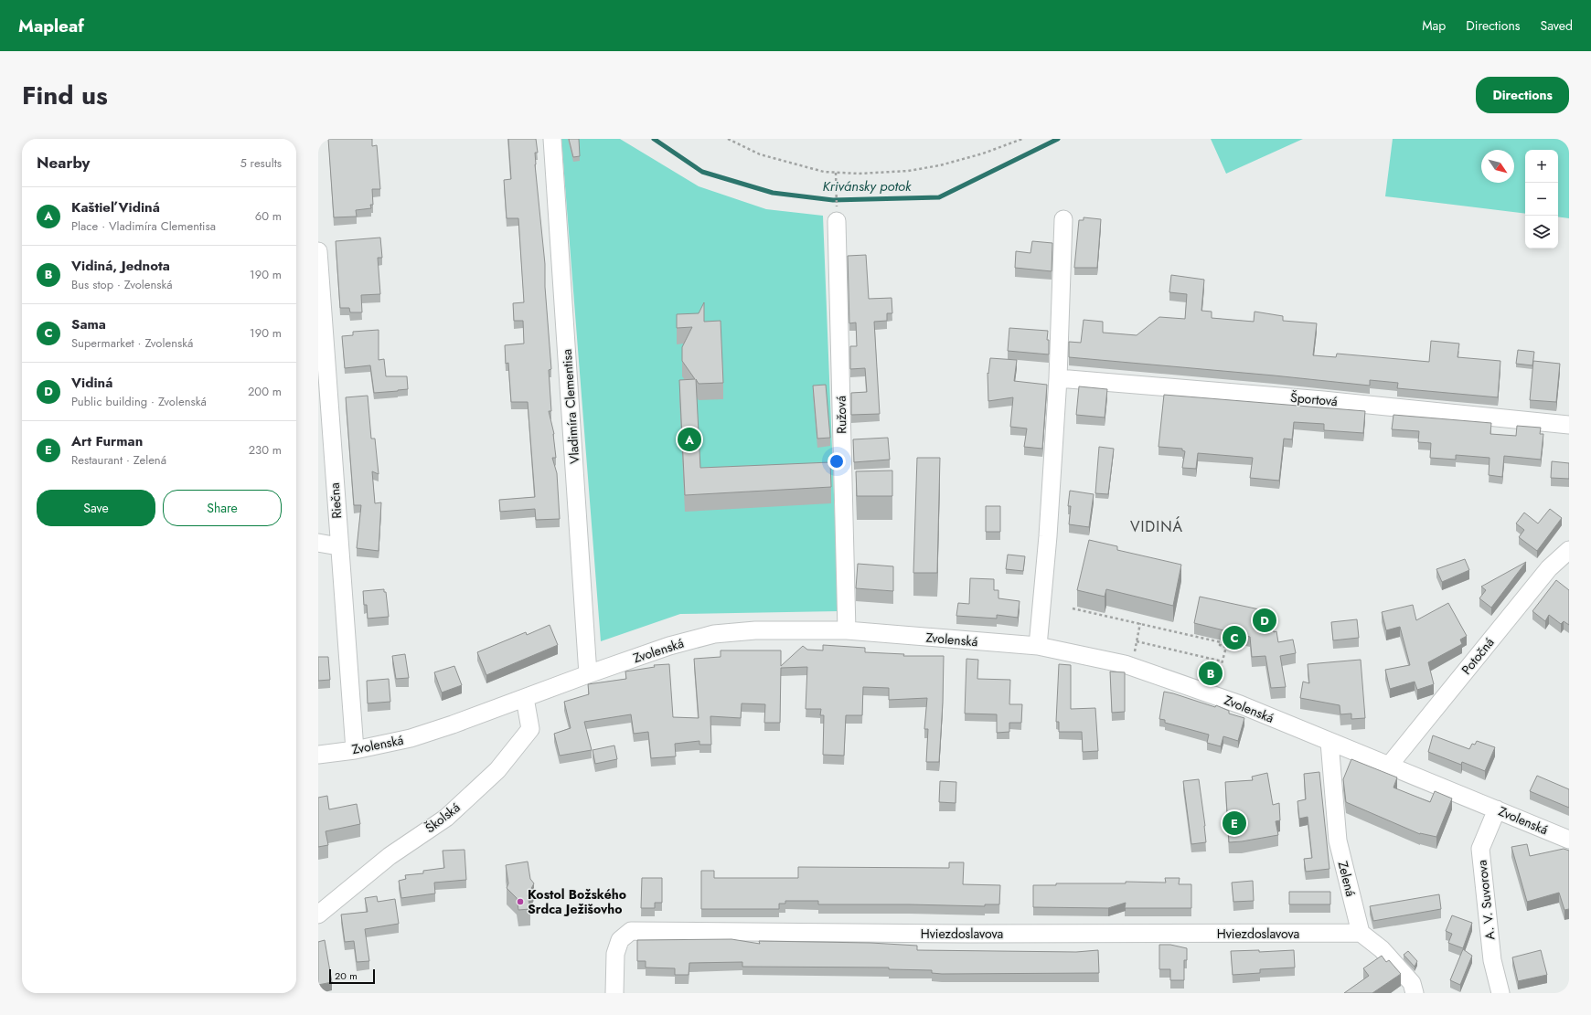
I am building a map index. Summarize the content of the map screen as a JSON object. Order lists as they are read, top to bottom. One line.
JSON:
{"streets":{"street":["Športová","Vladimíra Clementisa","Ružová","Riečna","Zvolenská","Potočná","Školská","Zelená","A. V. Suvorova","Hviezdoslavova"]},"crossings":[["Vladimíra Clementisa","Zvolenská"],["Ružová","Zvolenská"],["Riečna","Zvolenská"],["Zvolenská","Potočná"],["Zvolenská","Školská"],["Zvolenská","Zelená"],["Zvolenská","A. V. Suvorova"],["Zelená","Hviezdoslavova"]],"districts":["VIDINÁ"],"water":["Krivánsky potok"],"places":["Kostol Božského Srdca Ježišovho"],"scale_bar":"20 m","north":"bottom right","page":{"header":"Mapleaf","nav":["Map","Directions","Saved"],"title":"Find us","buttons":["Directions",["Save","Share"]],"heading":["Nearby","5 results"],"map_buttons":["+","−"],"list":[{"mark":"A","name":"Kaštieľ Vidiná","note":"Place · Vladimíra Clementisa","value":"60 m"},{"mark":"B","name":"Vidiná, Jednota","note":"Bus stop · Zvolenská","value":"190 m"},{"mark":"C","name":"Sama","note":"Supermarket · Zvolenská","value":"190 m"},{"mark":"D","name":"Vidiná","note":"Public building · Zvolenská","value":"200 m"},{"mark":"E","name":"Art Furman","note":"Restaurant · Zelená","value":"230 m"}],"pins":["A","D","C","B","E"],"scale":"20 m"}}
